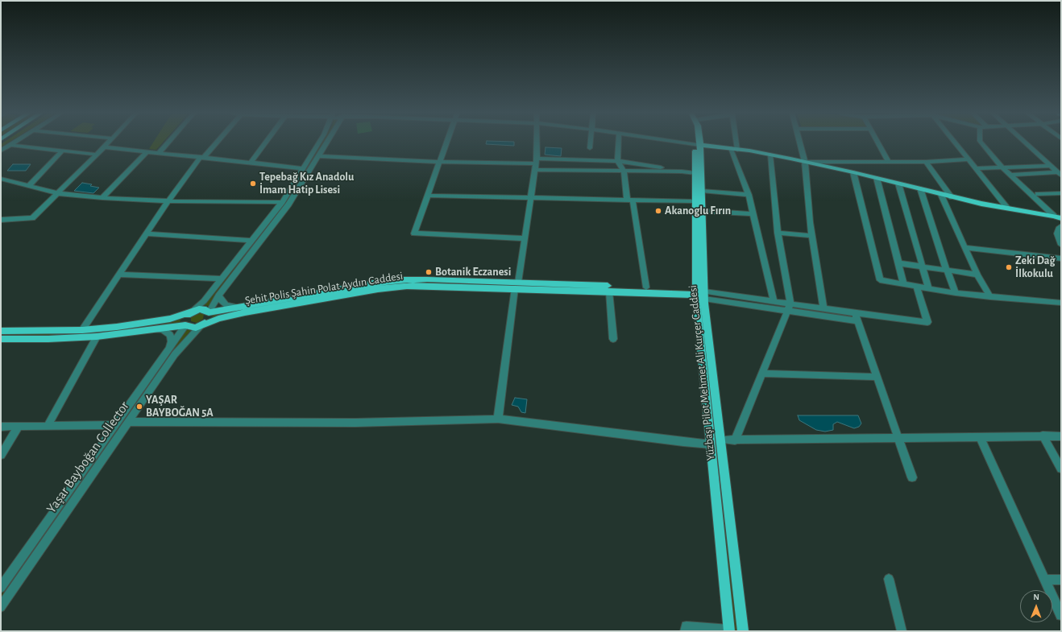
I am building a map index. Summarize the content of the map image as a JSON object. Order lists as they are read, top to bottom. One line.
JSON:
{"streets":{"main road":["Şehit Polis Şahin Polat Aydın Caddesi","Yüzbaşı Pilot Mehmet Ali Kurçer Caddesi"],"street":["Yaşar Bayboğan Collector"]},"crossings":[["Şehit Polis Şahin Polat Aydın Caddesi","Yüzbaşı Pilot Mehmet Ali Kurçer Caddesi"],["Şehit Polis Şahin Polat Aydın Caddesi","Yaşar Bayboğan Collector"]],"places":["Tepebağ Kız Anadolu İmam Hatip Lisesi","Akanoglu Fırın","Zeki Dağ İlkokulu","Botanik Eczanesi","YAŞAR BAYBOĞAN 5A"],"north":"top"}
